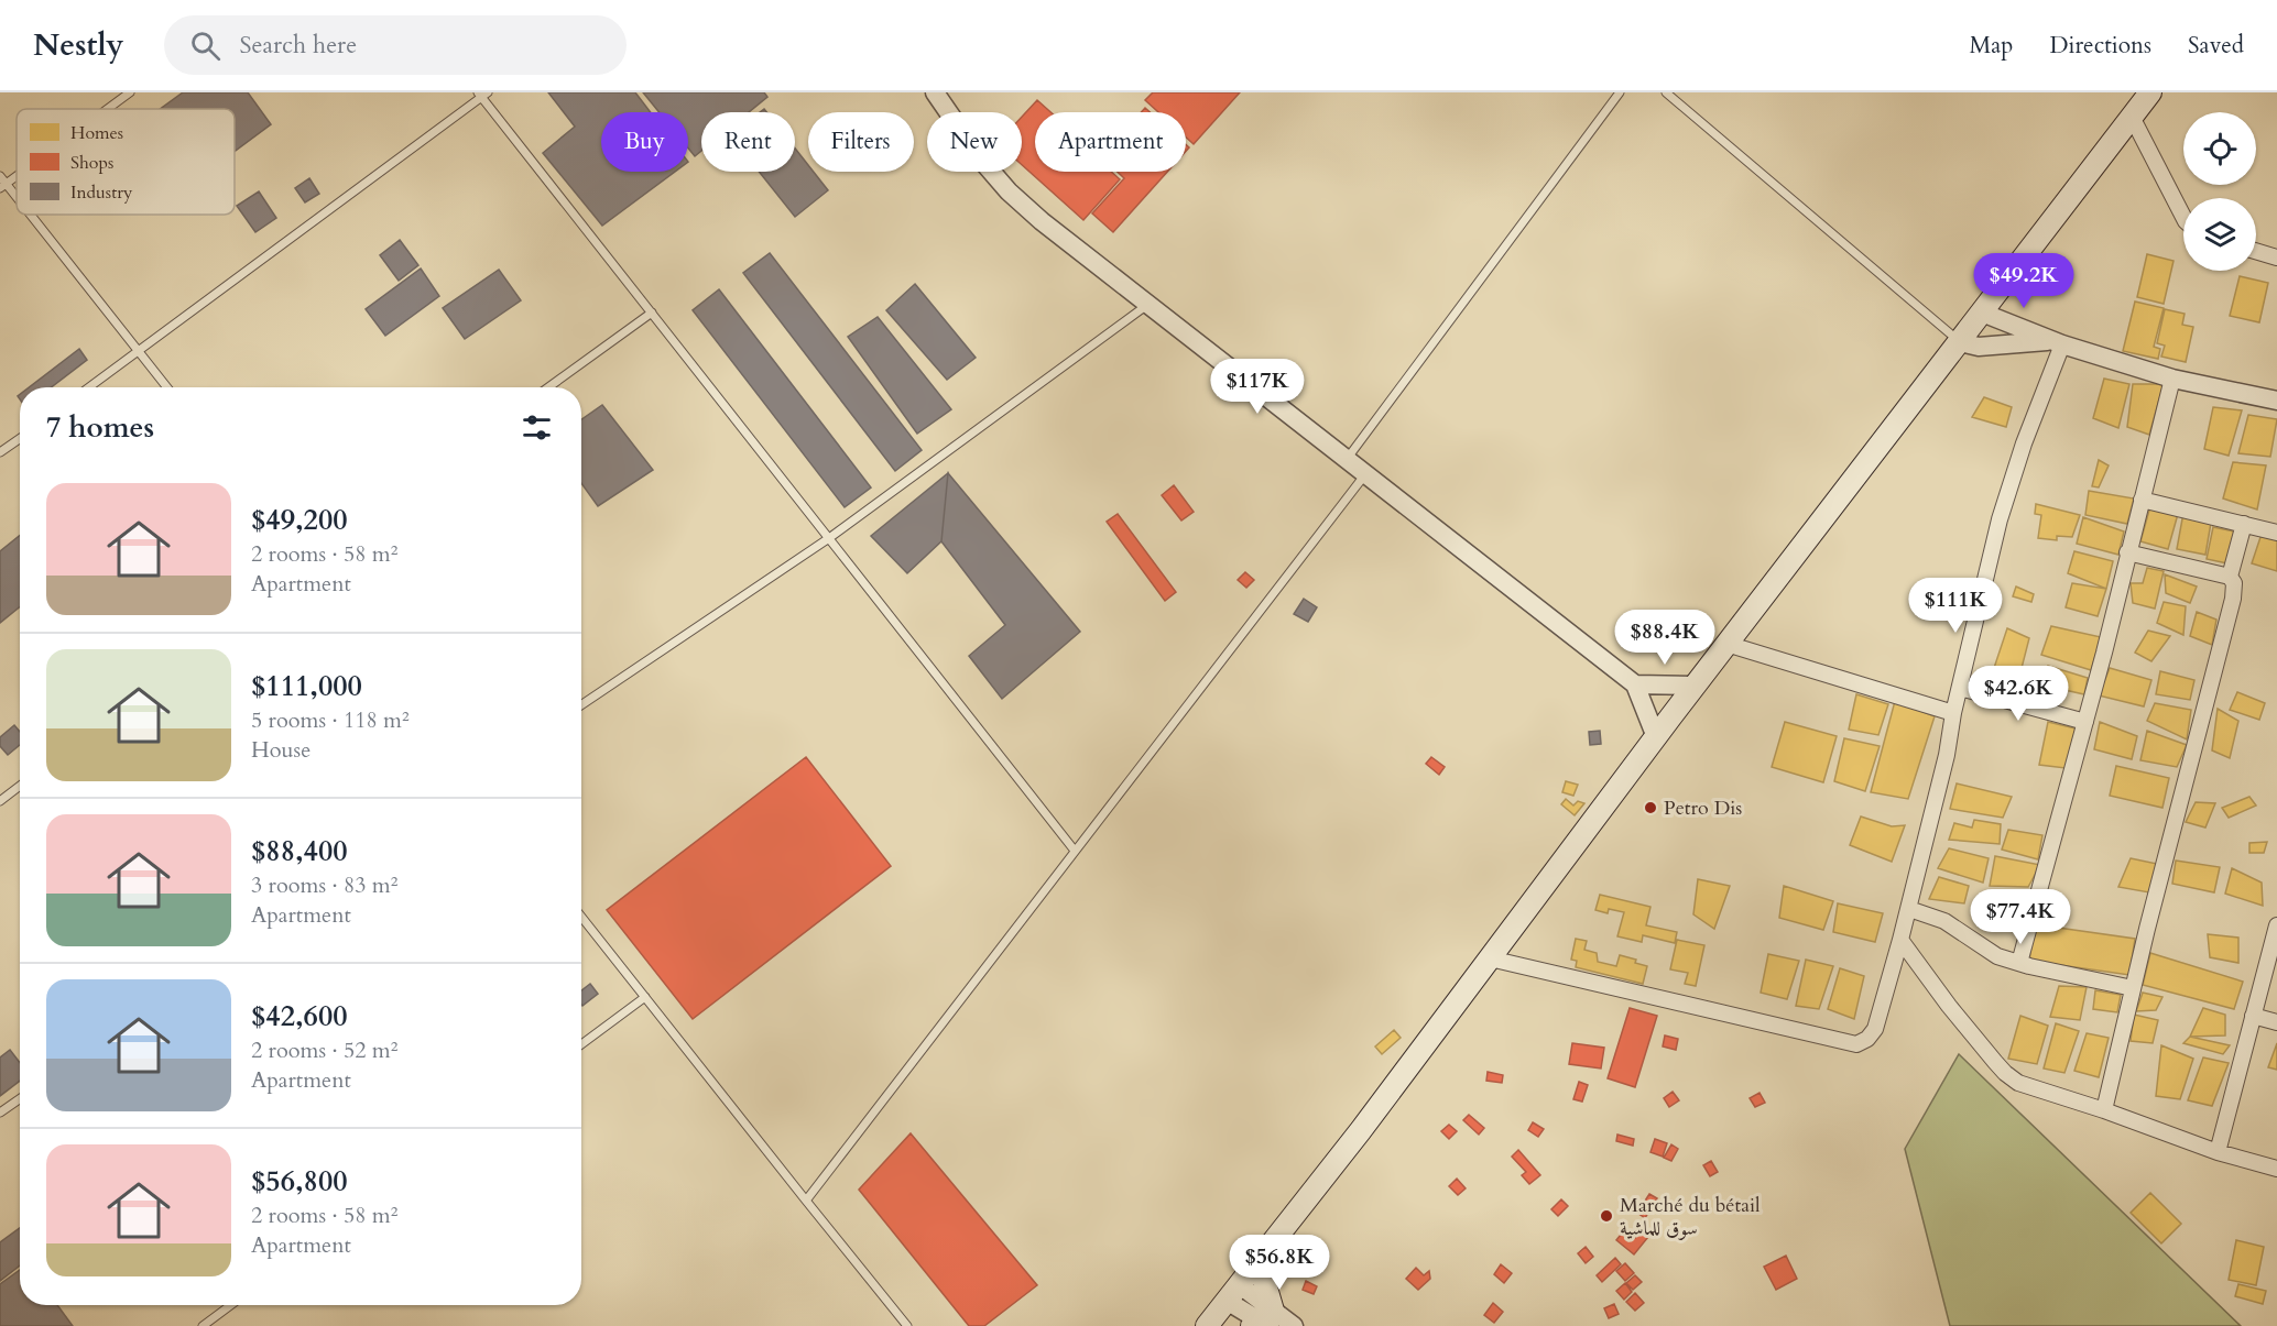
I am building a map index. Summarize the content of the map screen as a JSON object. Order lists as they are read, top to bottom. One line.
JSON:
{"places":["Petro Dis","Marché du bétail سوق للماشية"],"legend":["Homes","Shops","Industry"],"page":{"header":"Nestly","search":"Search here","nav":["Map","Directions","Saved"],"chip":["Buy","Rent","Filters","New","Apartment"],"price":["$49.2K","$117K","$111K","$88.4K","$42.6K","$77.4K","$56.8K"],"heading":"7 homes","list":[{"name":"$49,200","note":"2 rooms · 58 m² · Apartment"},{"name":"$111,000","note":"5 rooms · 118 m² · House"},{"name":"$88,400","note":"3 rooms · 83 m² · Apartment"},{"name":"$42,600","note":"2 rooms · 52 m² · Apartment"},{"name":"$56,800","note":"2 rooms · 58 m² · Apartment"}]}}
